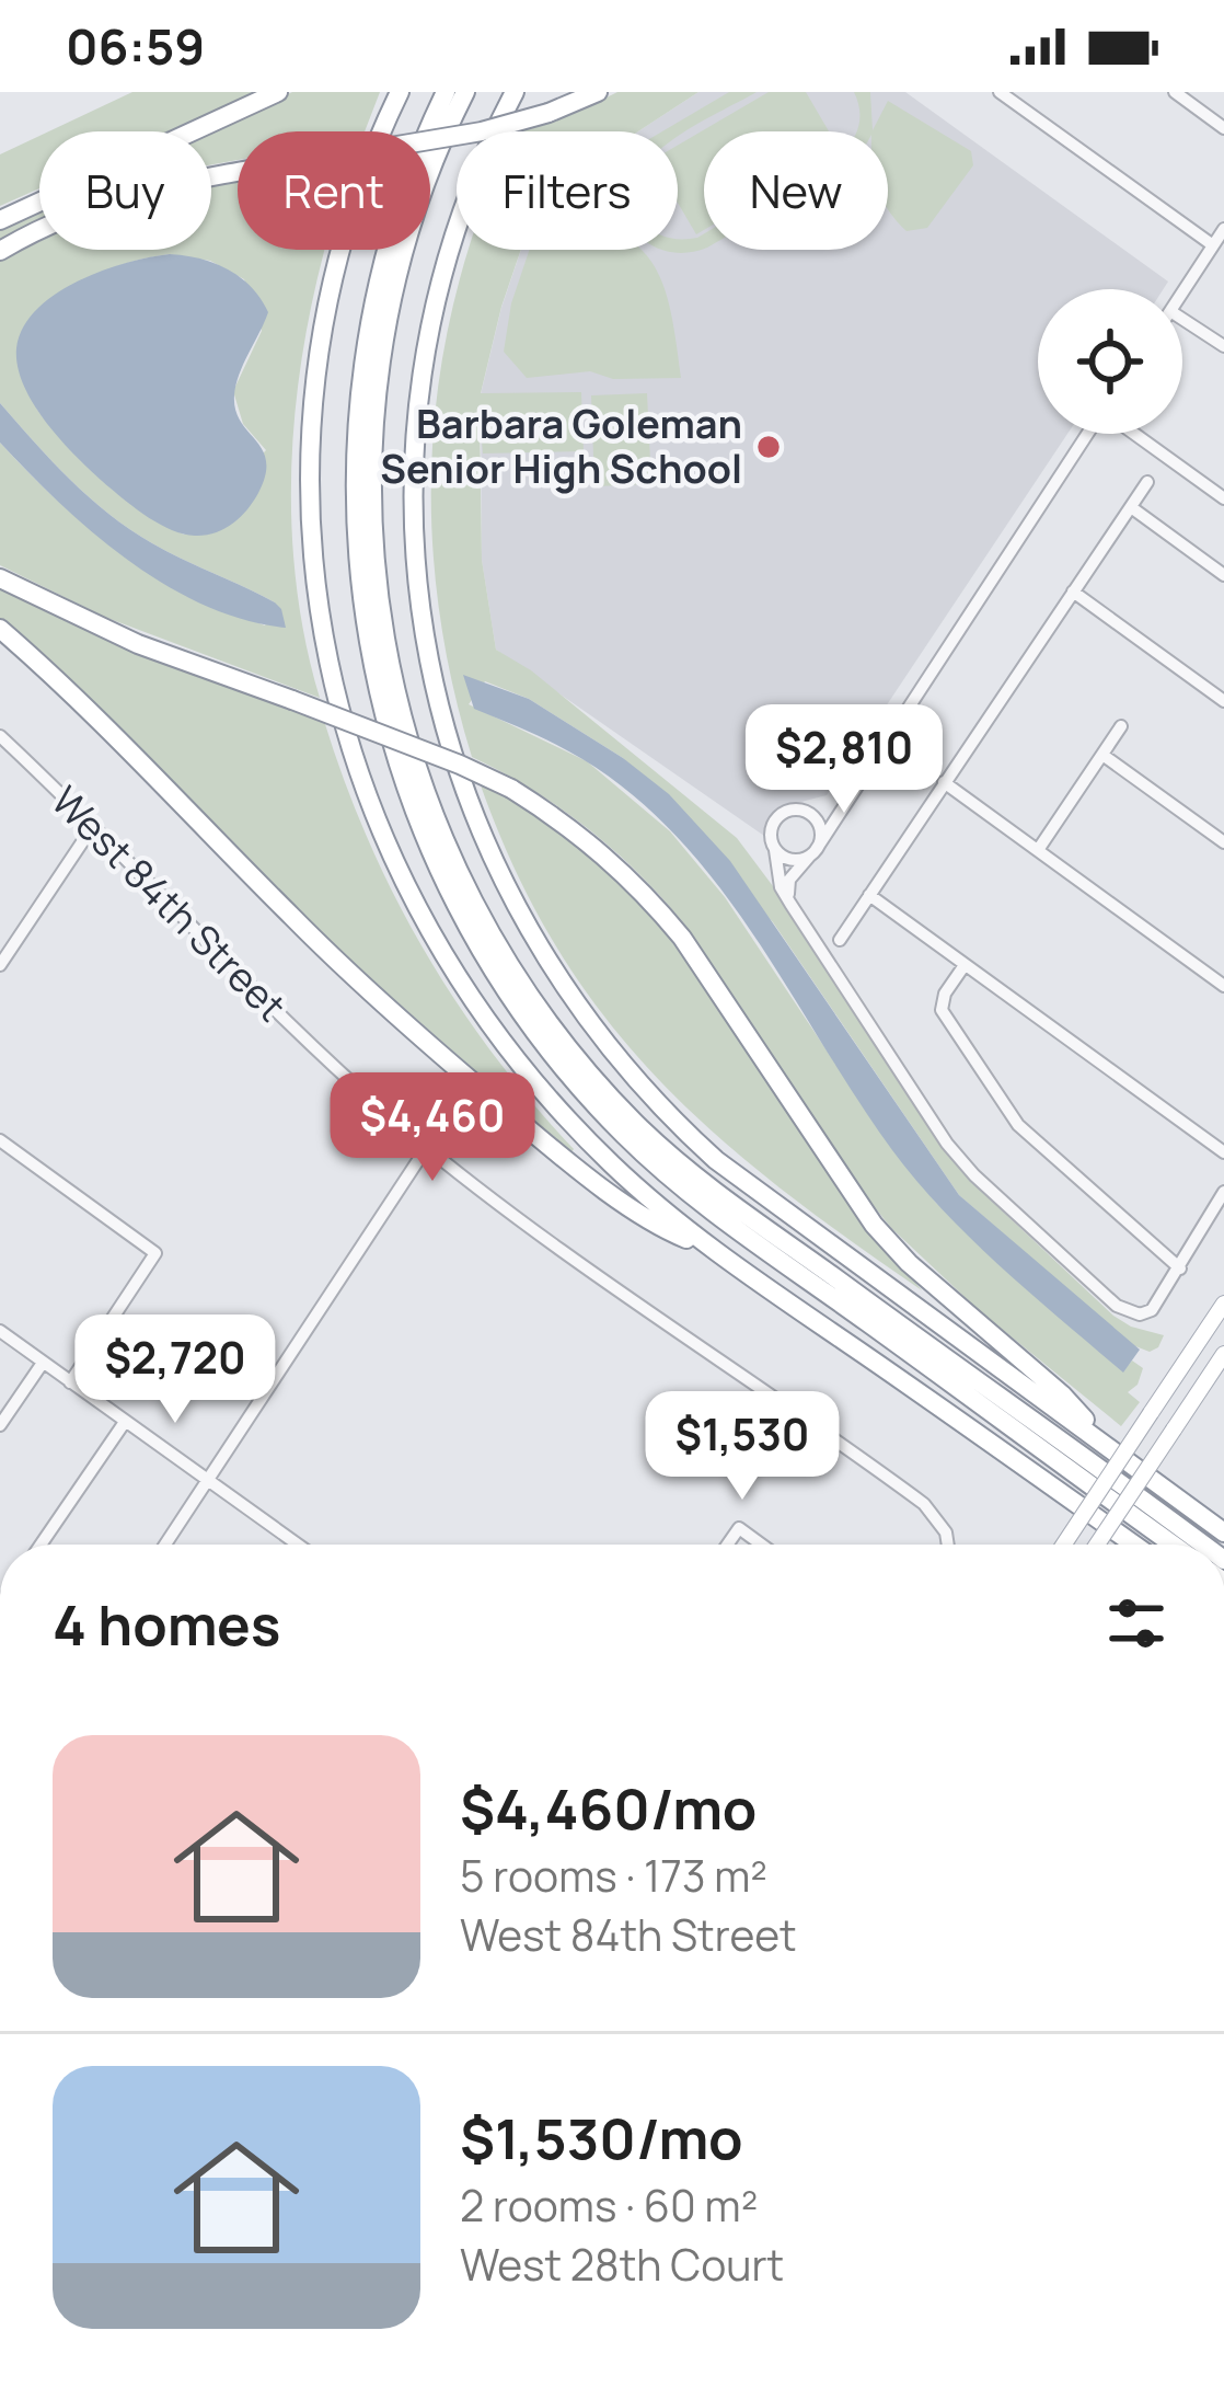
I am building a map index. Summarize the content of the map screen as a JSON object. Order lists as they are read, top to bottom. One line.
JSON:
{"streets":{"street":["West 84th Street"]},"places":["Barbara Goleman Senior High School"],"page":{"status":"06:59","chip":["Buy","Rent","Filters","New"],"price":["$2,810","$4,460","$2,720","$1,530"],"heading":"4 homes","list":[{"name":"$4,460/mo","note":"5 rooms · 173 m² · West 84th Street"},{"name":"$1,530/mo","note":"2 rooms · 60 m² · West 28th Court"}]}}
